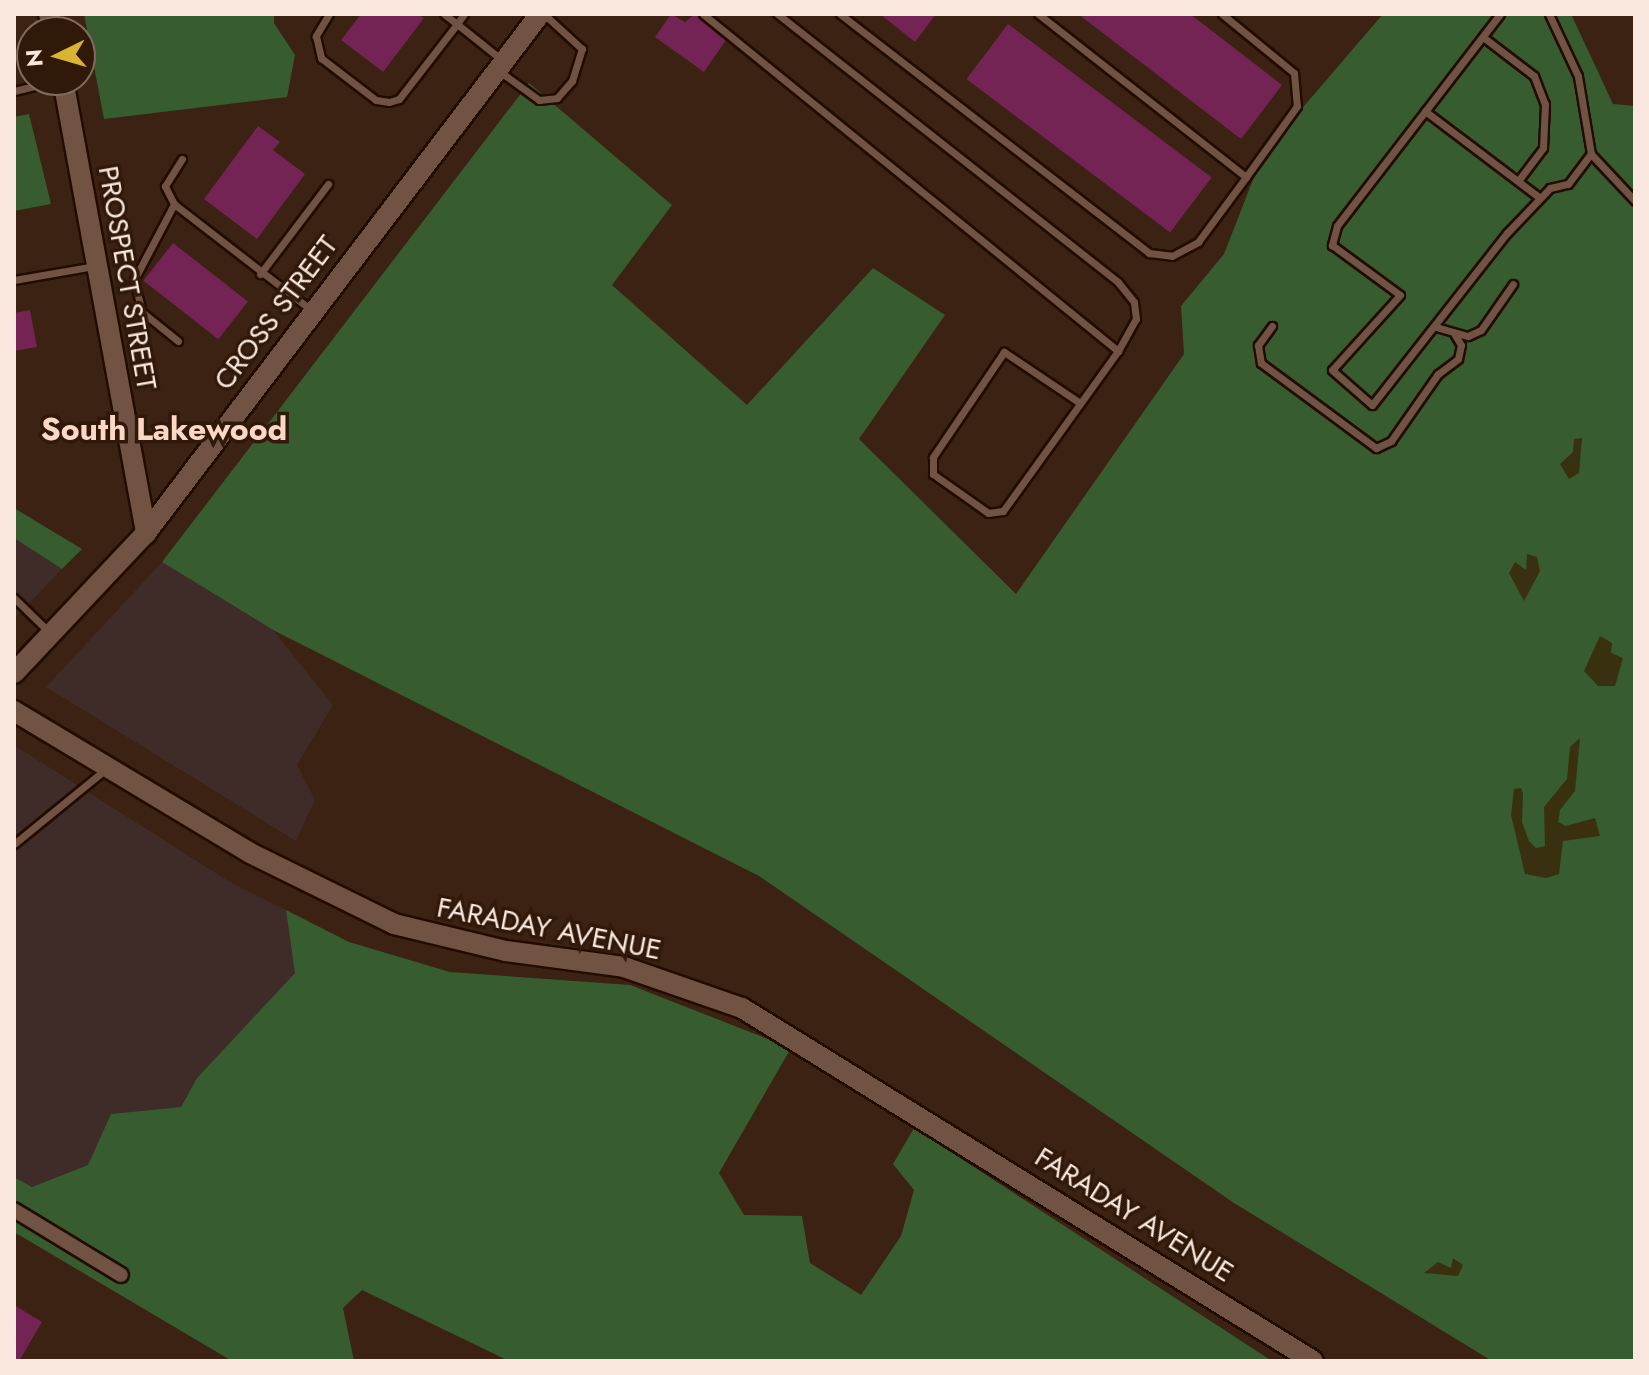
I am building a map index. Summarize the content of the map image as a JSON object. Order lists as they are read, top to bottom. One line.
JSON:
{"streets":{"street":["PROSPECT STREET","CROSS STREET","FARADAY AVENUE"]},"crossings":[["PROSPECT STREET","CROSS STREET"]],"districts":["South Lakewood"],"north":"left"}
